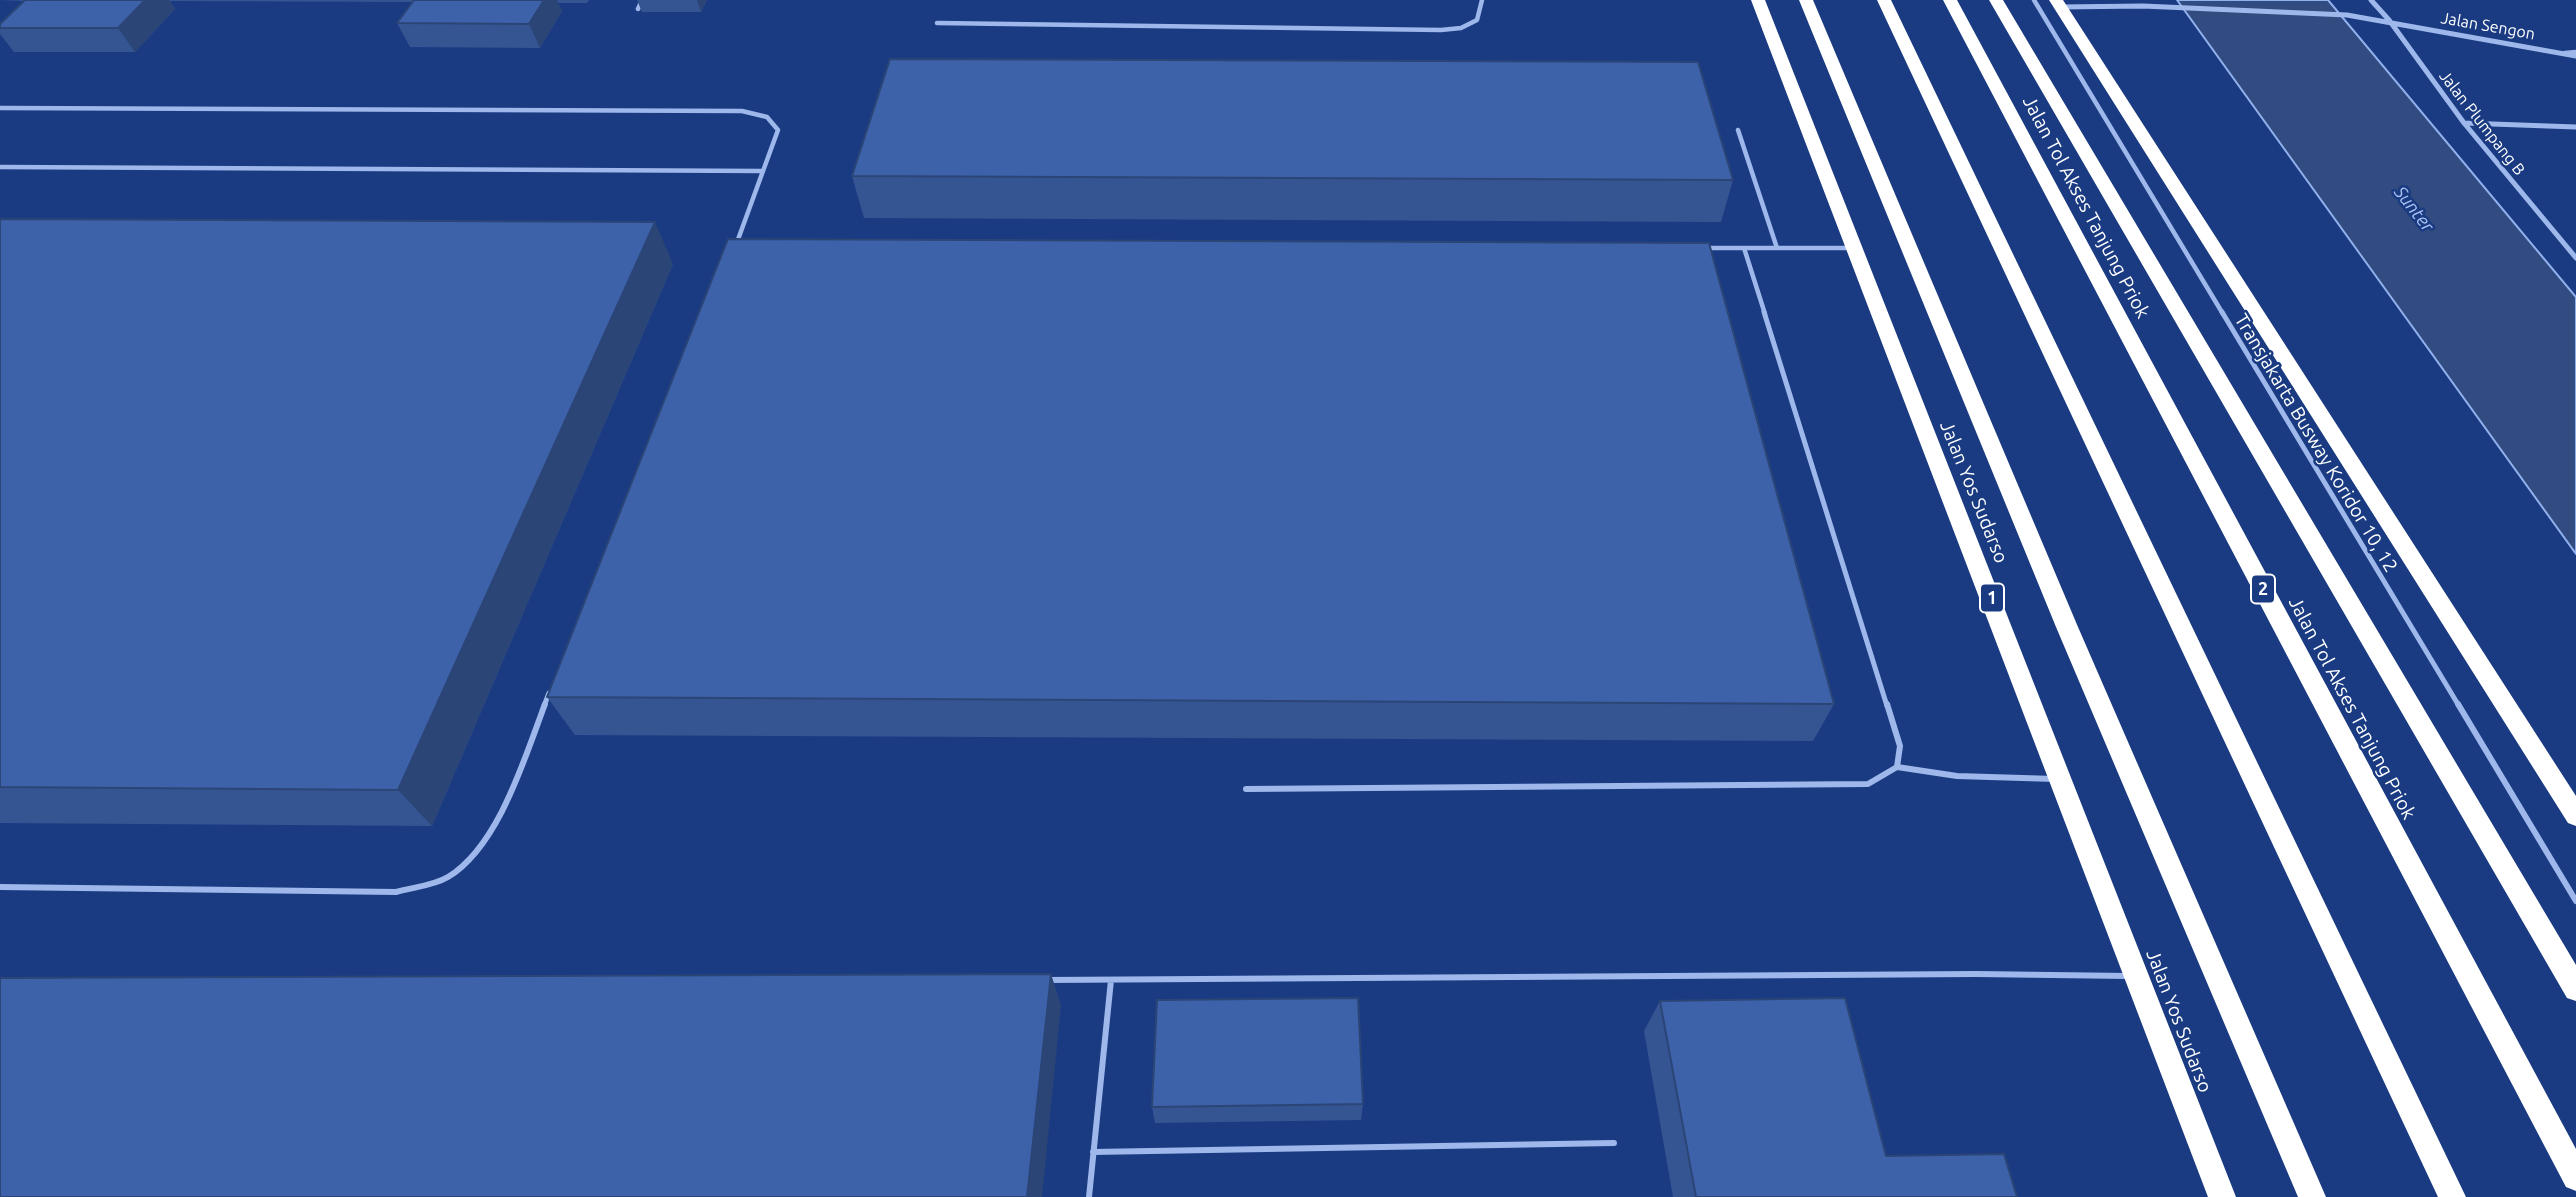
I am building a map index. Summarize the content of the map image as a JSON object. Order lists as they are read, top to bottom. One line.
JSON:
{"streets":{"highway":["Jalan Tol Akses Tanjung Priok","Jalan Yos Sudarso","2","1"],"street":["Jalan Sengon","Jalan Plumpang B"],"lane":["Transjakarta Busway Koridor 10, 12"]},"crossings":[["Jalan Sengon","Jalan Plumpang B"]],"water":["Sunter"]}
